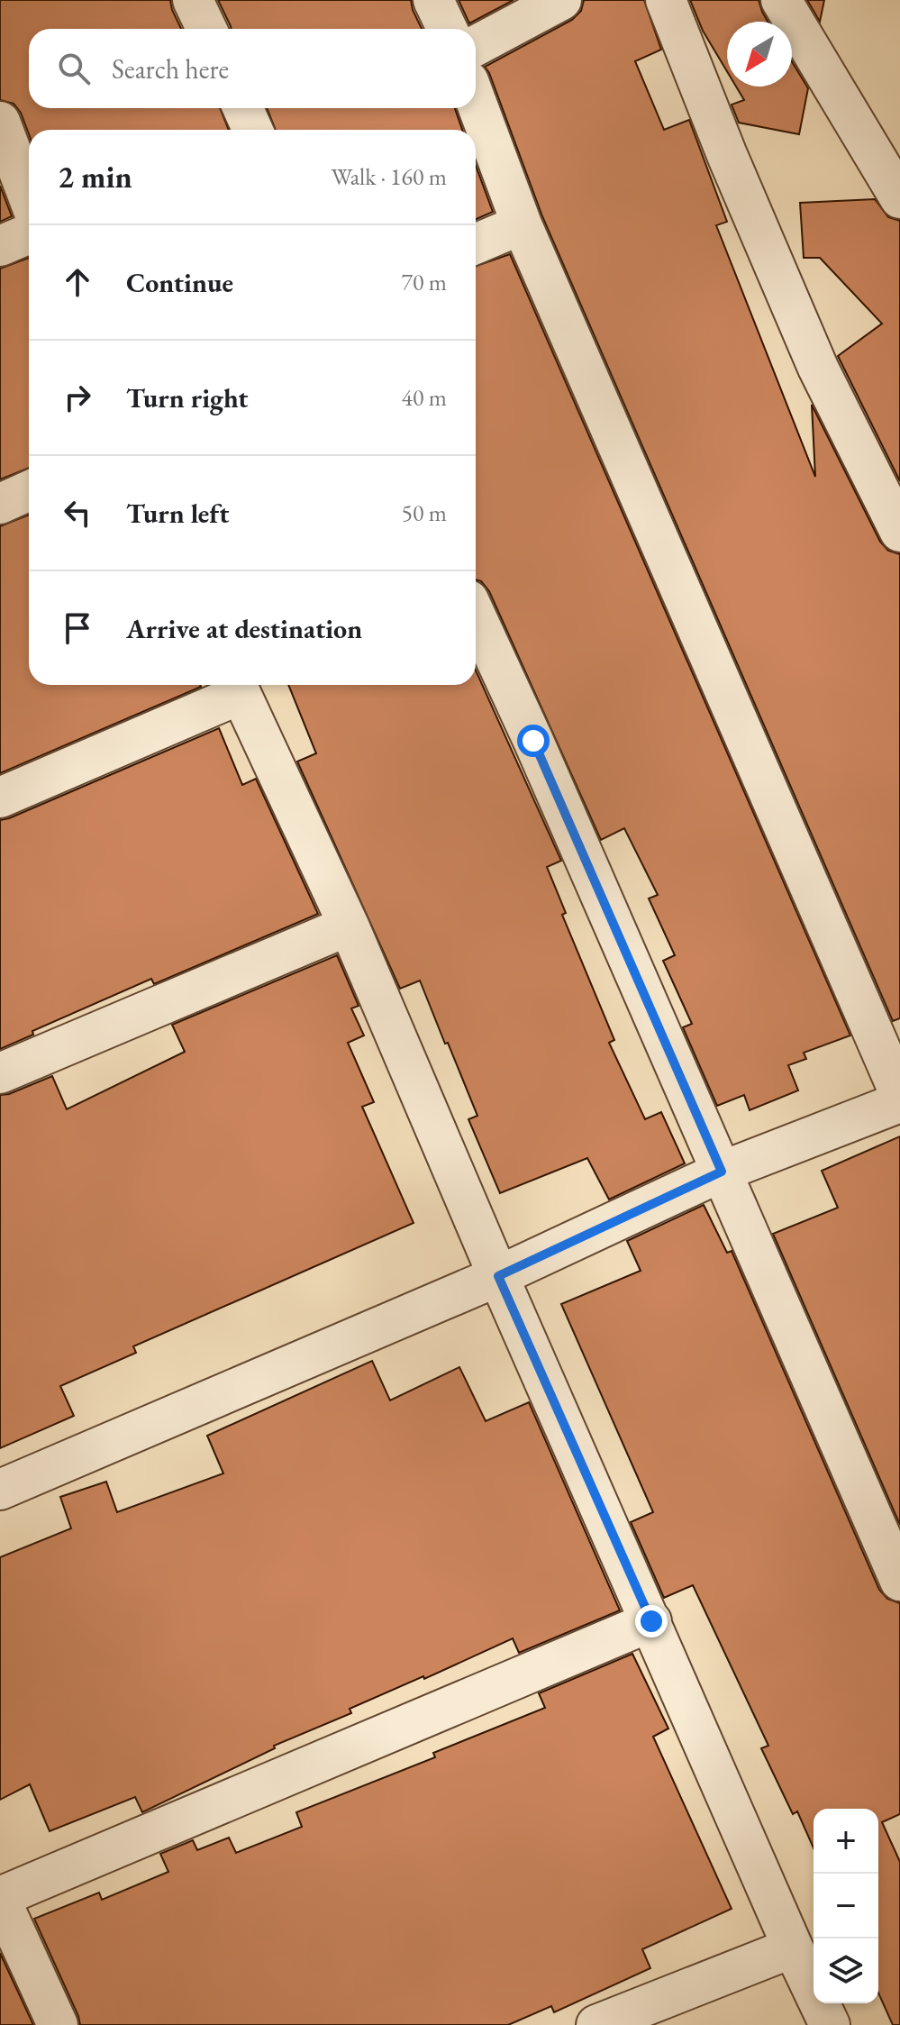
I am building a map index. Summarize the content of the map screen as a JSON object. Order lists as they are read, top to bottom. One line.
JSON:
{"north":"bottom left","page":{"search":"Search here","heading":["2 min","Walk · 160 m"],"list":[["Continue","70 m"],["Turn right","40 m"],["Turn left","50 m"],"Arrive at destination"],"map_buttons":["+","−"]}}
